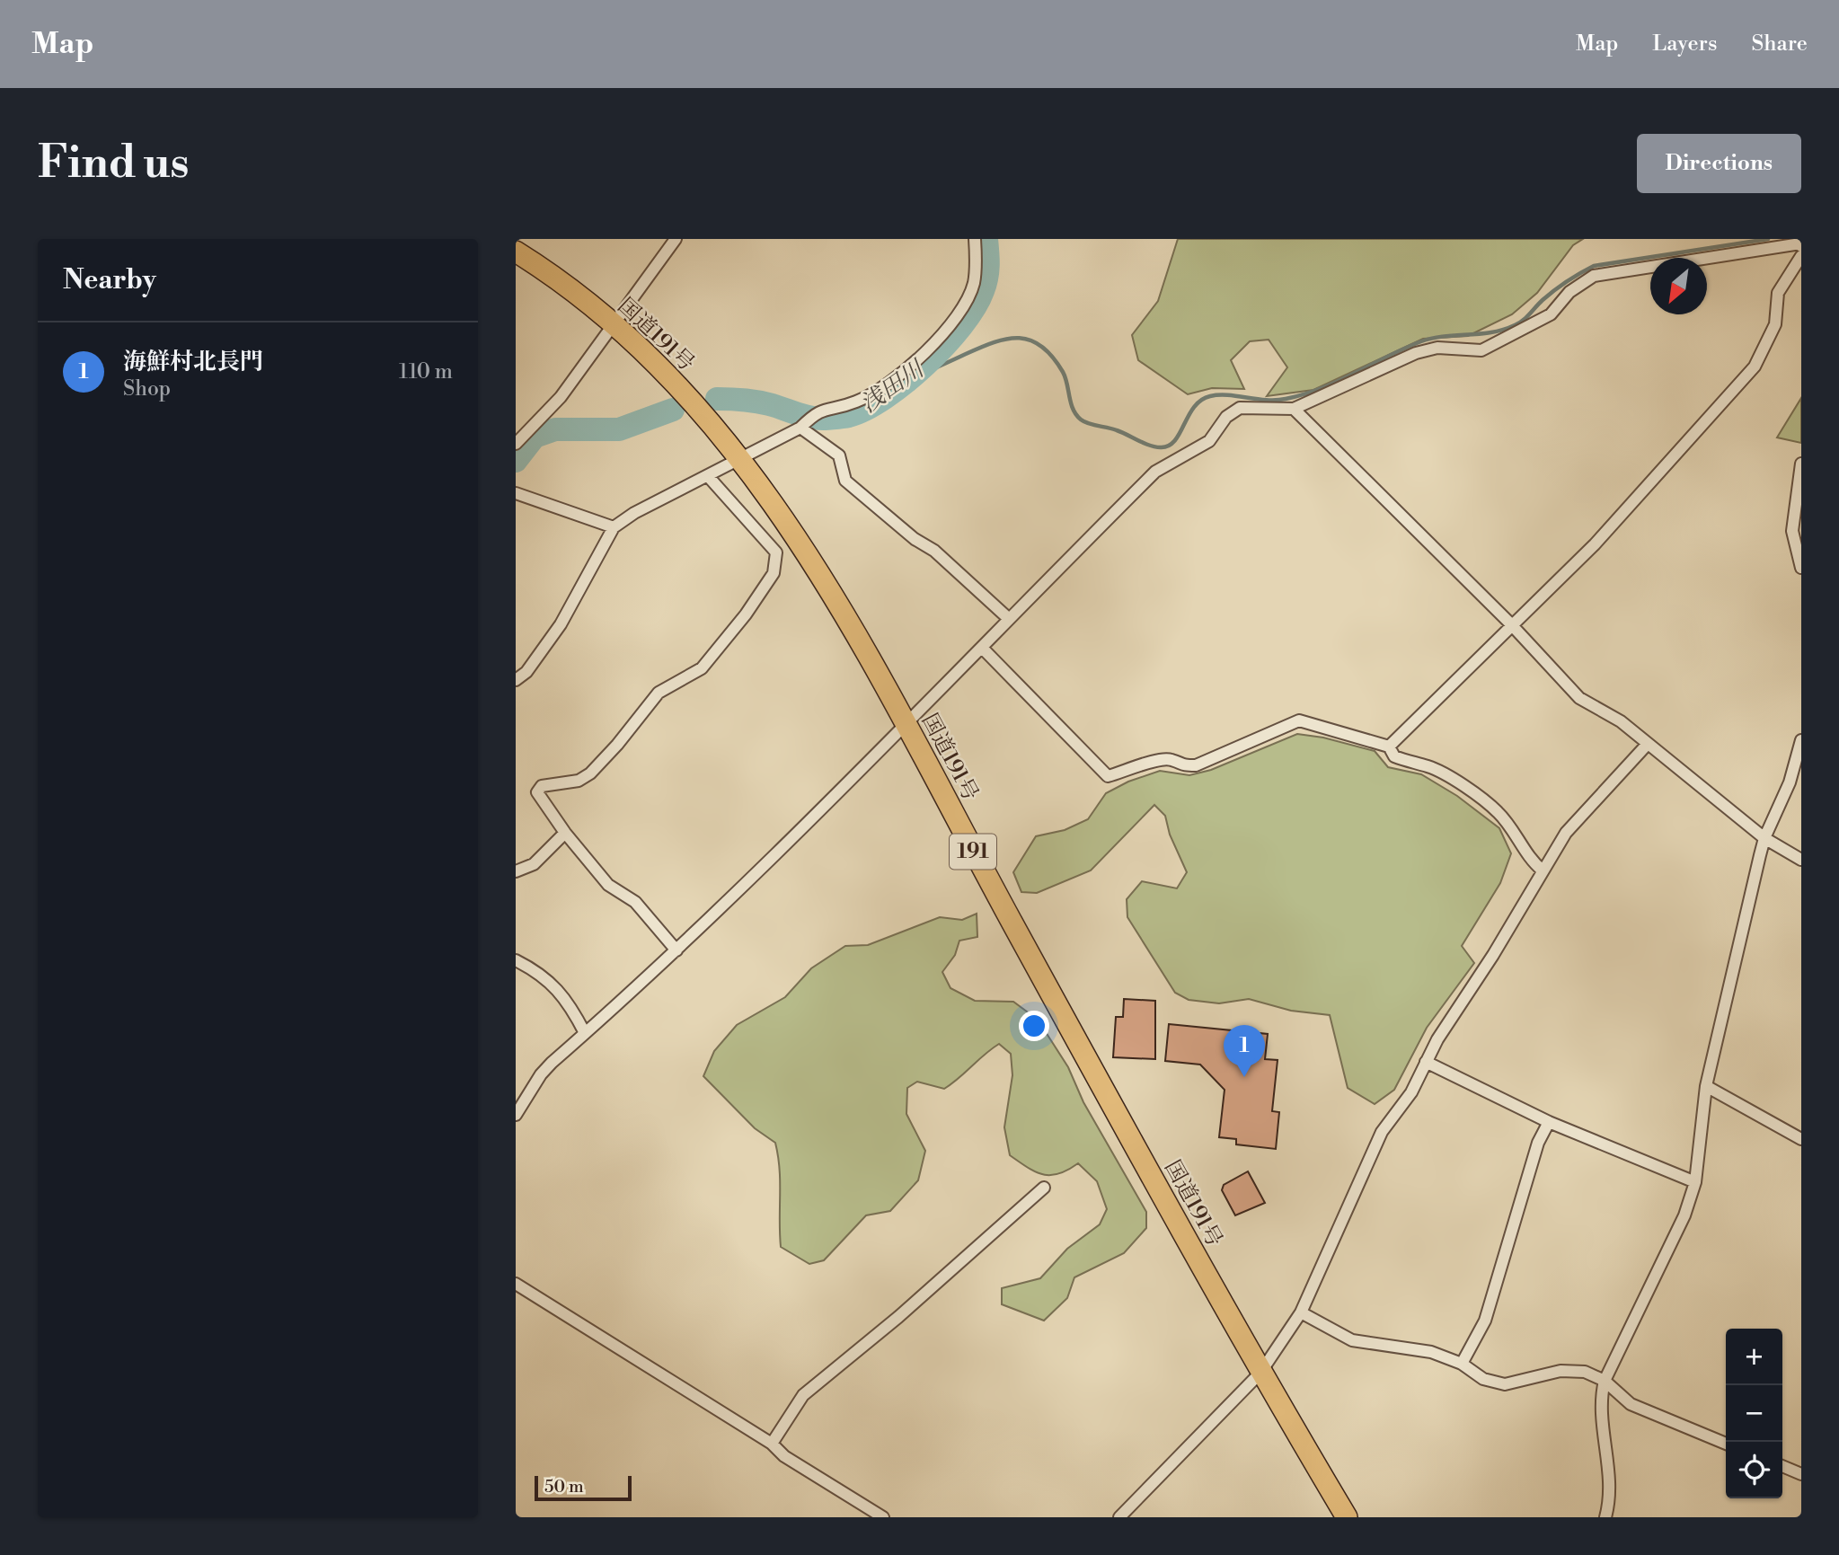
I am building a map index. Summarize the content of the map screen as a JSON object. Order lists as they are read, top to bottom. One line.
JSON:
{"streets":{"highway":["国道191号","191"]},"water":["浅田川"],"scale_bar":"50 m","north":"bottom left","page":{"header":"Map","nav":["Map","Layers","Share"],"buttons":"Directions","title":"Find us","heading":"Nearby","list":[{"mark":"1","name":"海鮮村北長門","note":"Shop","value":"110 m"}],"pins":"1","map_buttons":["+","−"],"scale":"50 m"}}
